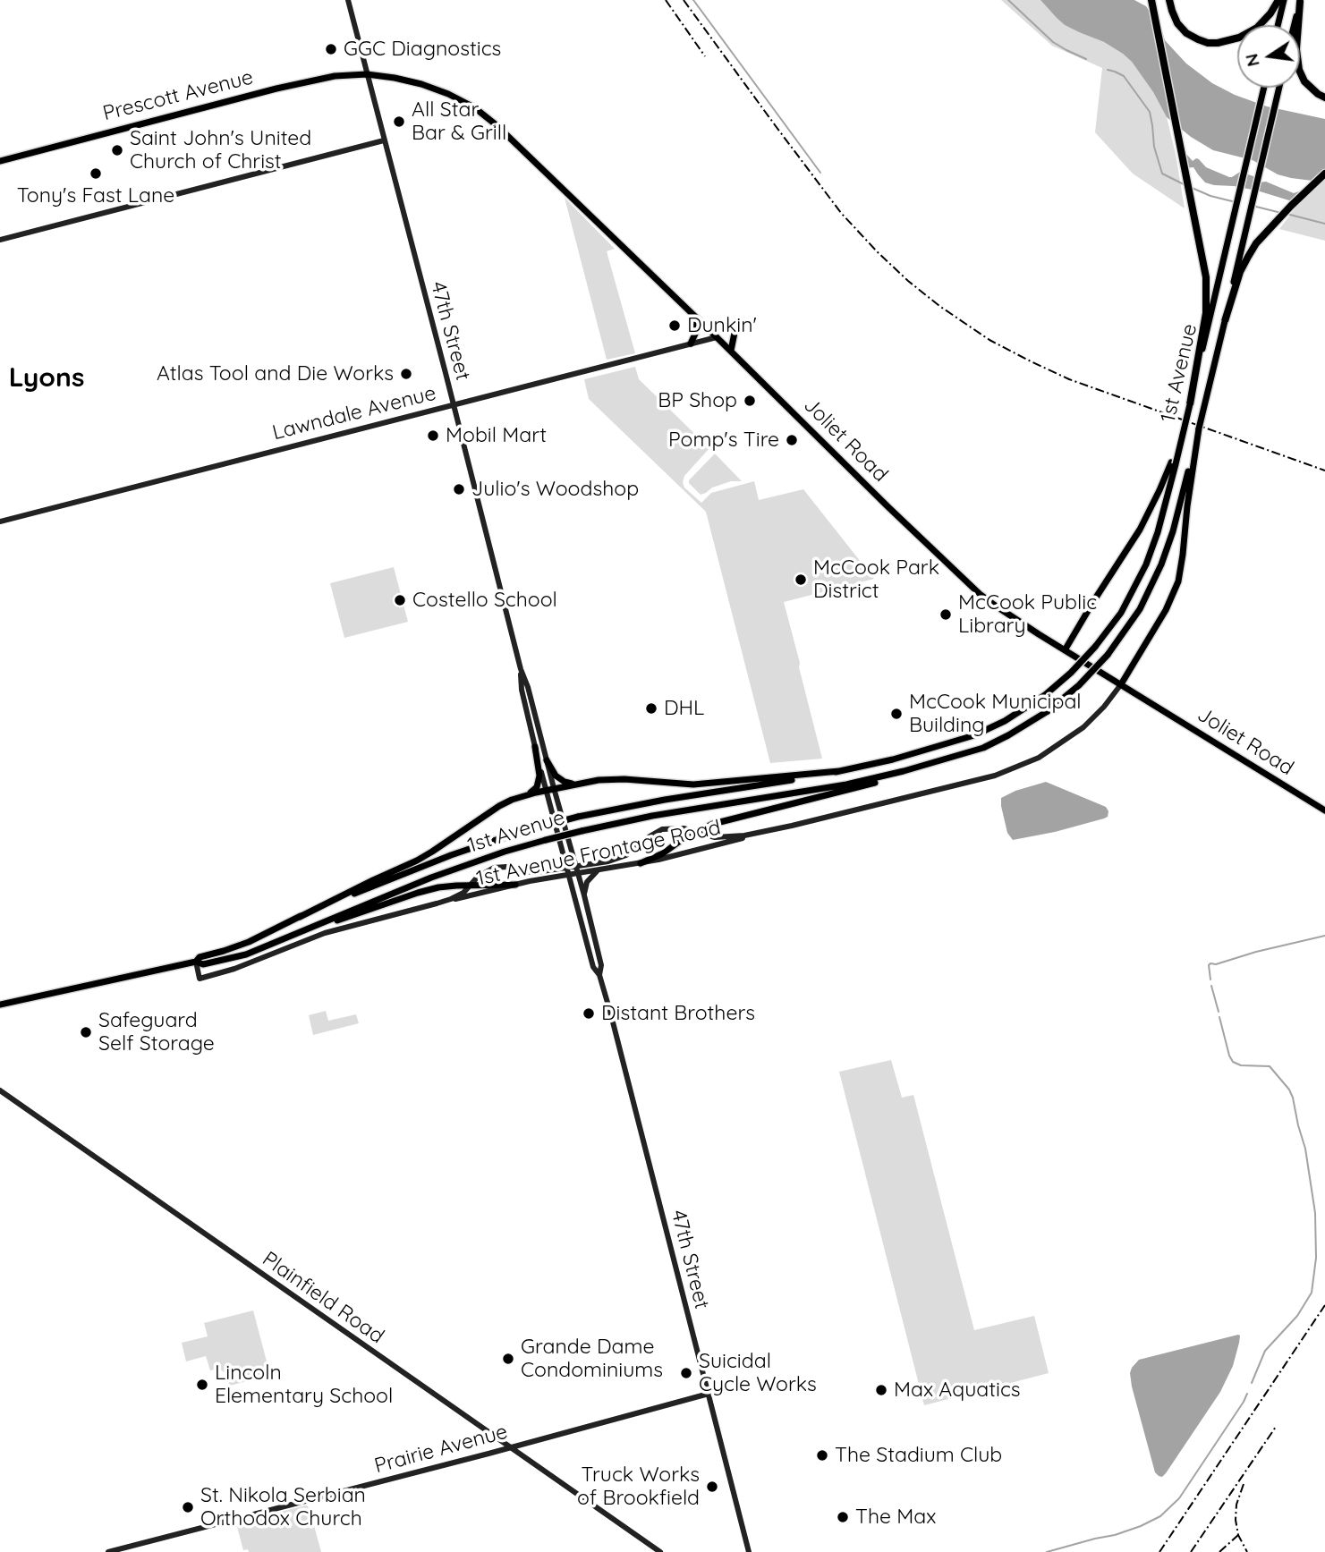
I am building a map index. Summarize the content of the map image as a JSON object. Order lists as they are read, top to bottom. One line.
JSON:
{"streets":{"main road":["Prescott Avenue","1st Avenue","Joliet Road"],"street":["47th Street","Lawndale Avenue","1st Avenue Frontage Road","Plainfield Road","Prairie Avenue"]},"crossings":[["Prescott Avenue","47th Street"],["Prescott Avenue","Joliet Road"],["47th Street","Lawndale Avenue"],["47th Street","Joliet Road"],["47th Street","1st Avenue Frontage Road"],["47th Street","Prairie Avenue"],["1st Avenue","1st Avenue Frontage Road"],["Lawndale Avenue","Joliet Road"],["Joliet Road","1st Avenue Frontage Road"],["Plainfield Road","Prairie Avenue"]],"districts":["Lyons"],"places":["GGC Diagnostics","All Star Bar & Grill","Saint John's United Church of Christ","Tony's Fast Lane","Dunkin'","Atlas Tool and Die Works","BP Shop","Mobil Mart","Pomp's Tire","Julio's Woodshop","McCook Park District","Costello School","McCook Public Library","DHL","McCook Municipal Building","Distant Brothers","Safeguard Self Storage","Grande Dame Condominiums","Suicidal Cycle Works","Lincoln Elementary School","Max Aquatics","The Stadium Club","Truck Works of Brookfield","St. Nikola Serbian Orthodox Church","The Max"],"north":"left"}
